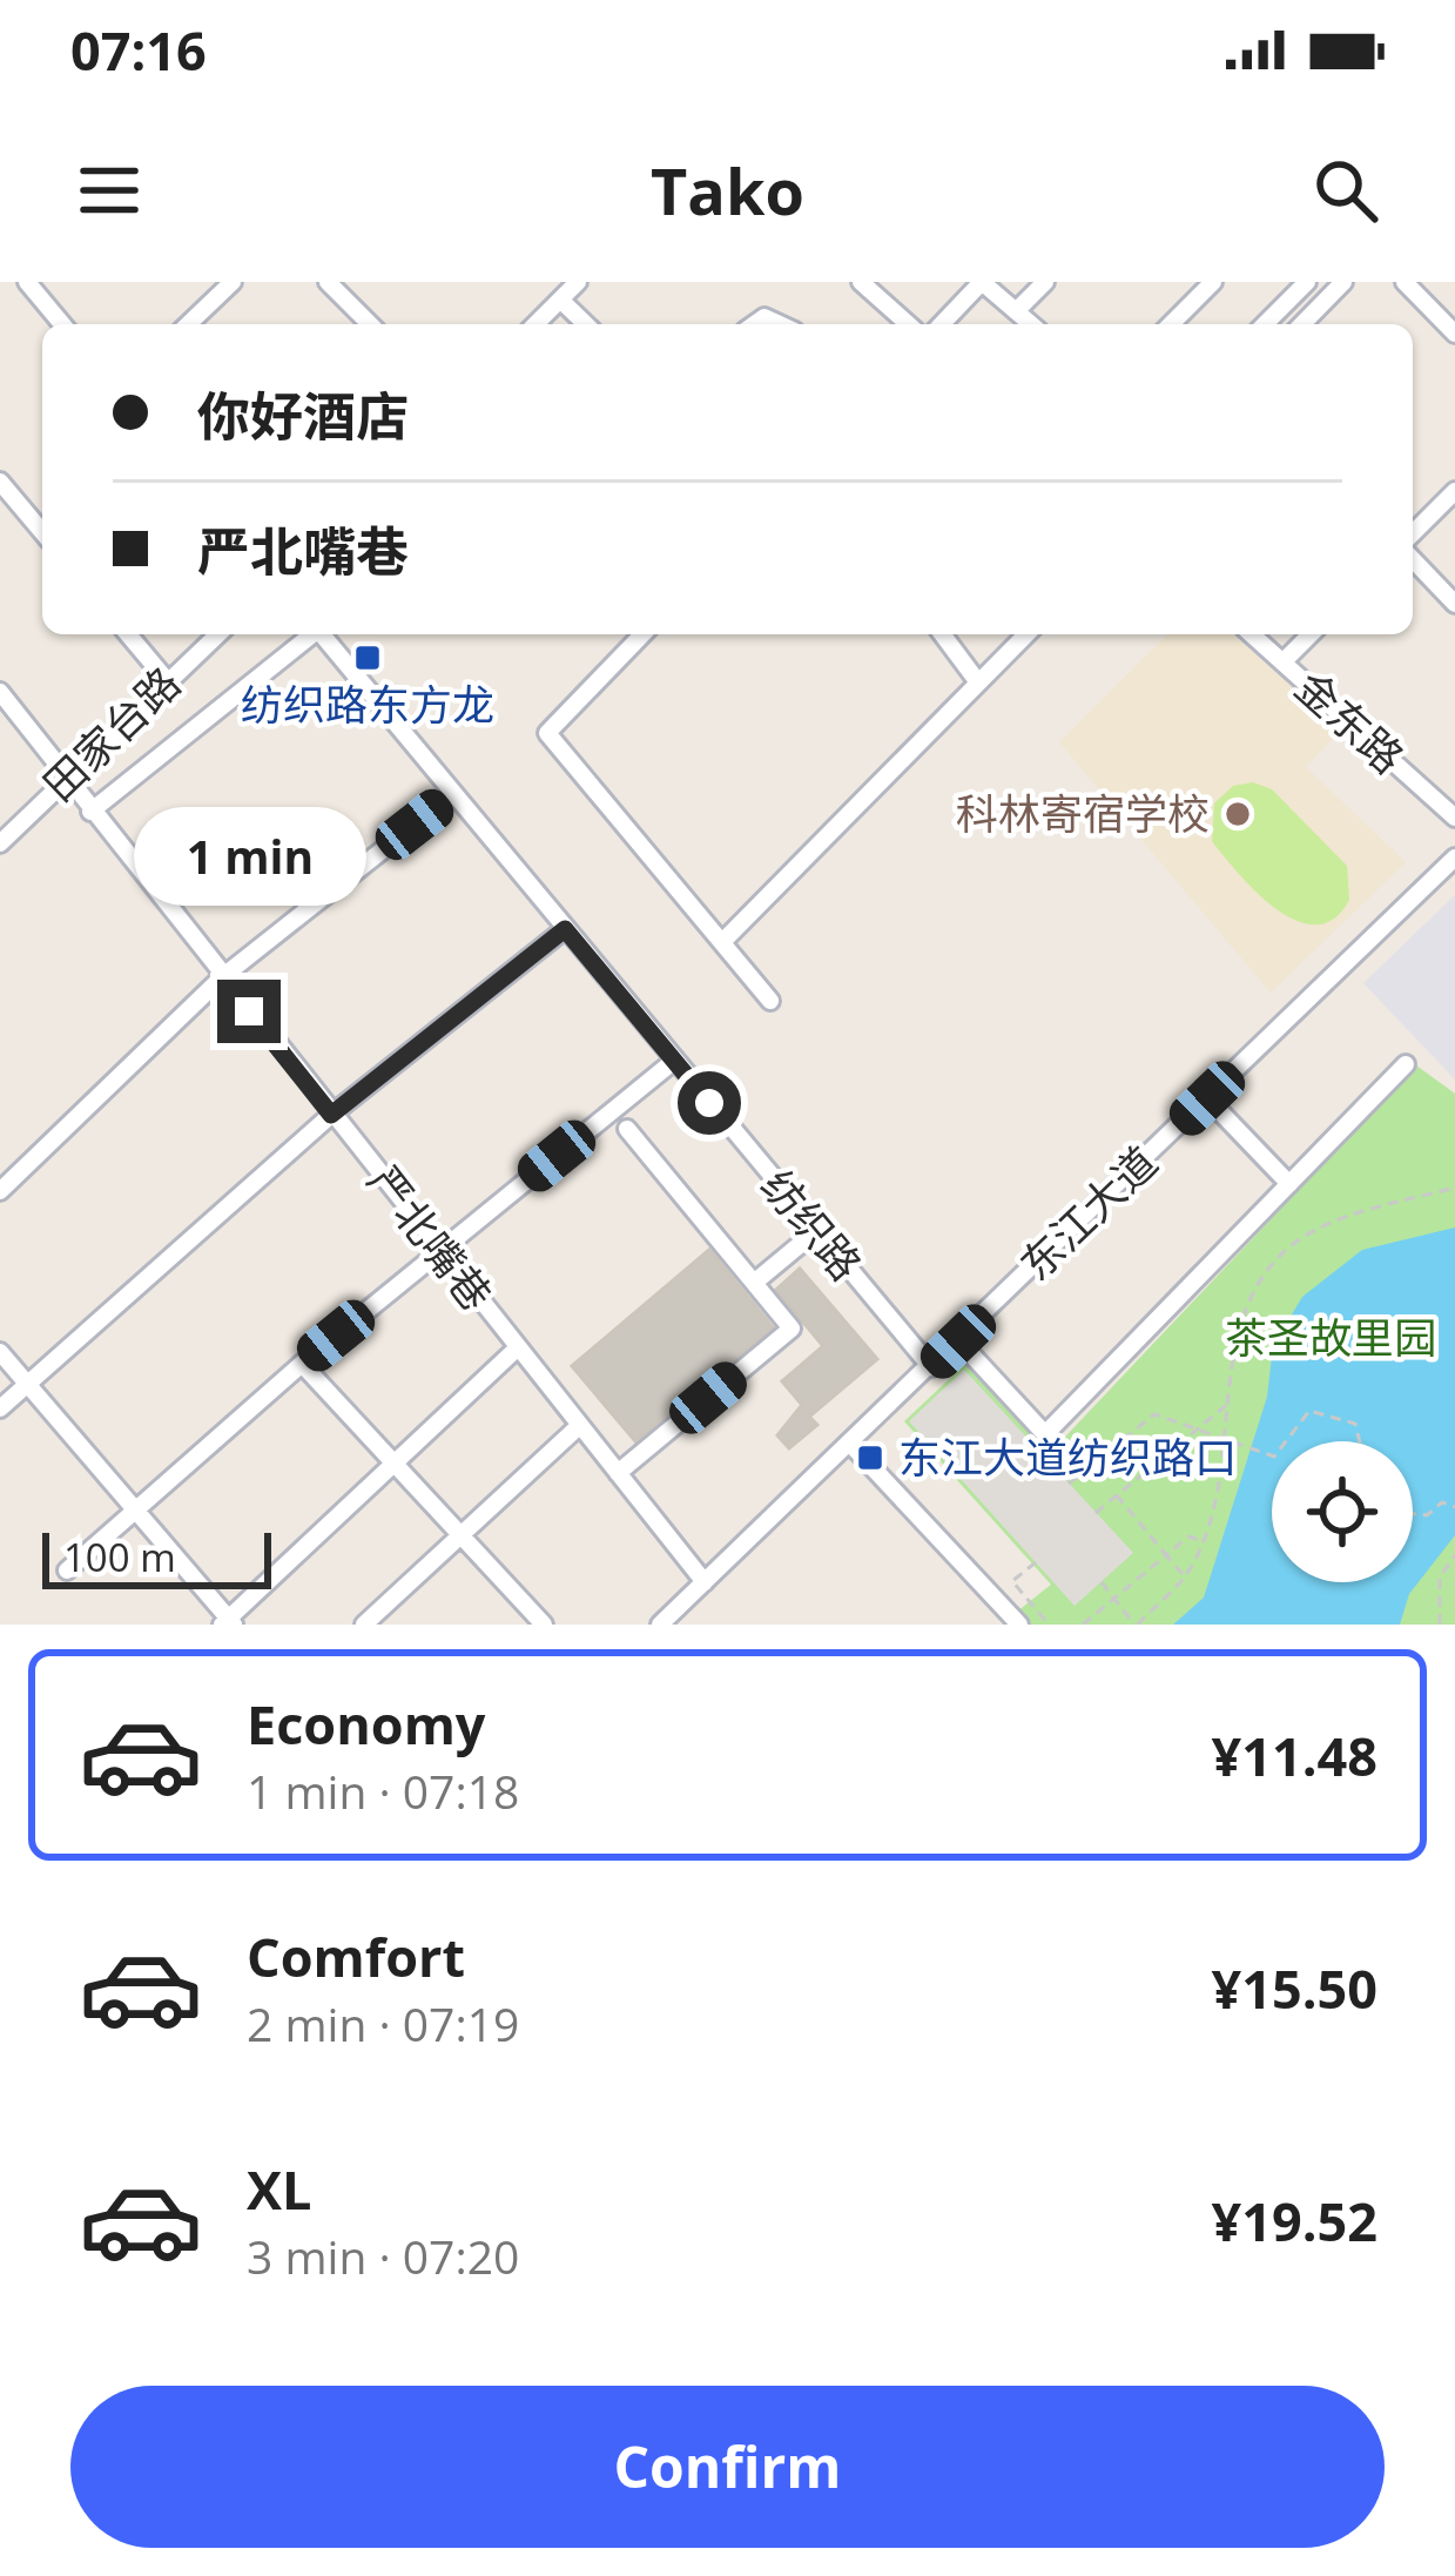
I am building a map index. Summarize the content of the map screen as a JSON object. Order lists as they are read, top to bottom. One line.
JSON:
{"streets":{"street":["金东路","田家台路","东江大道","纺织路","严北嘴巷"]},"crossings":[["田家台路","严北嘴巷"],["东江大道","纺织路"],["东江大道","严北嘴巷"]],"parks":["茶圣故里园"],"places":{"transit":["纺织路东方龙","东江大道纺织路口"],"other":["科林寄宿学校"]},"scale_bar":"100 m","page":{"status":"07:16","header":"Tako","banner":["你好酒店","严北嘴巷"],"bubble":"1 min","scale":"100 m","list":[{"name":"Economy","note":"1 min · 07:18","value":"¥11.48"},{"name":"Comfort","note":"2 min · 07:19","value":"¥15.50"},{"name":"XL","note":"3 min · 07:20","value":"¥19.52"}],"buttons":"Confirm"}}
